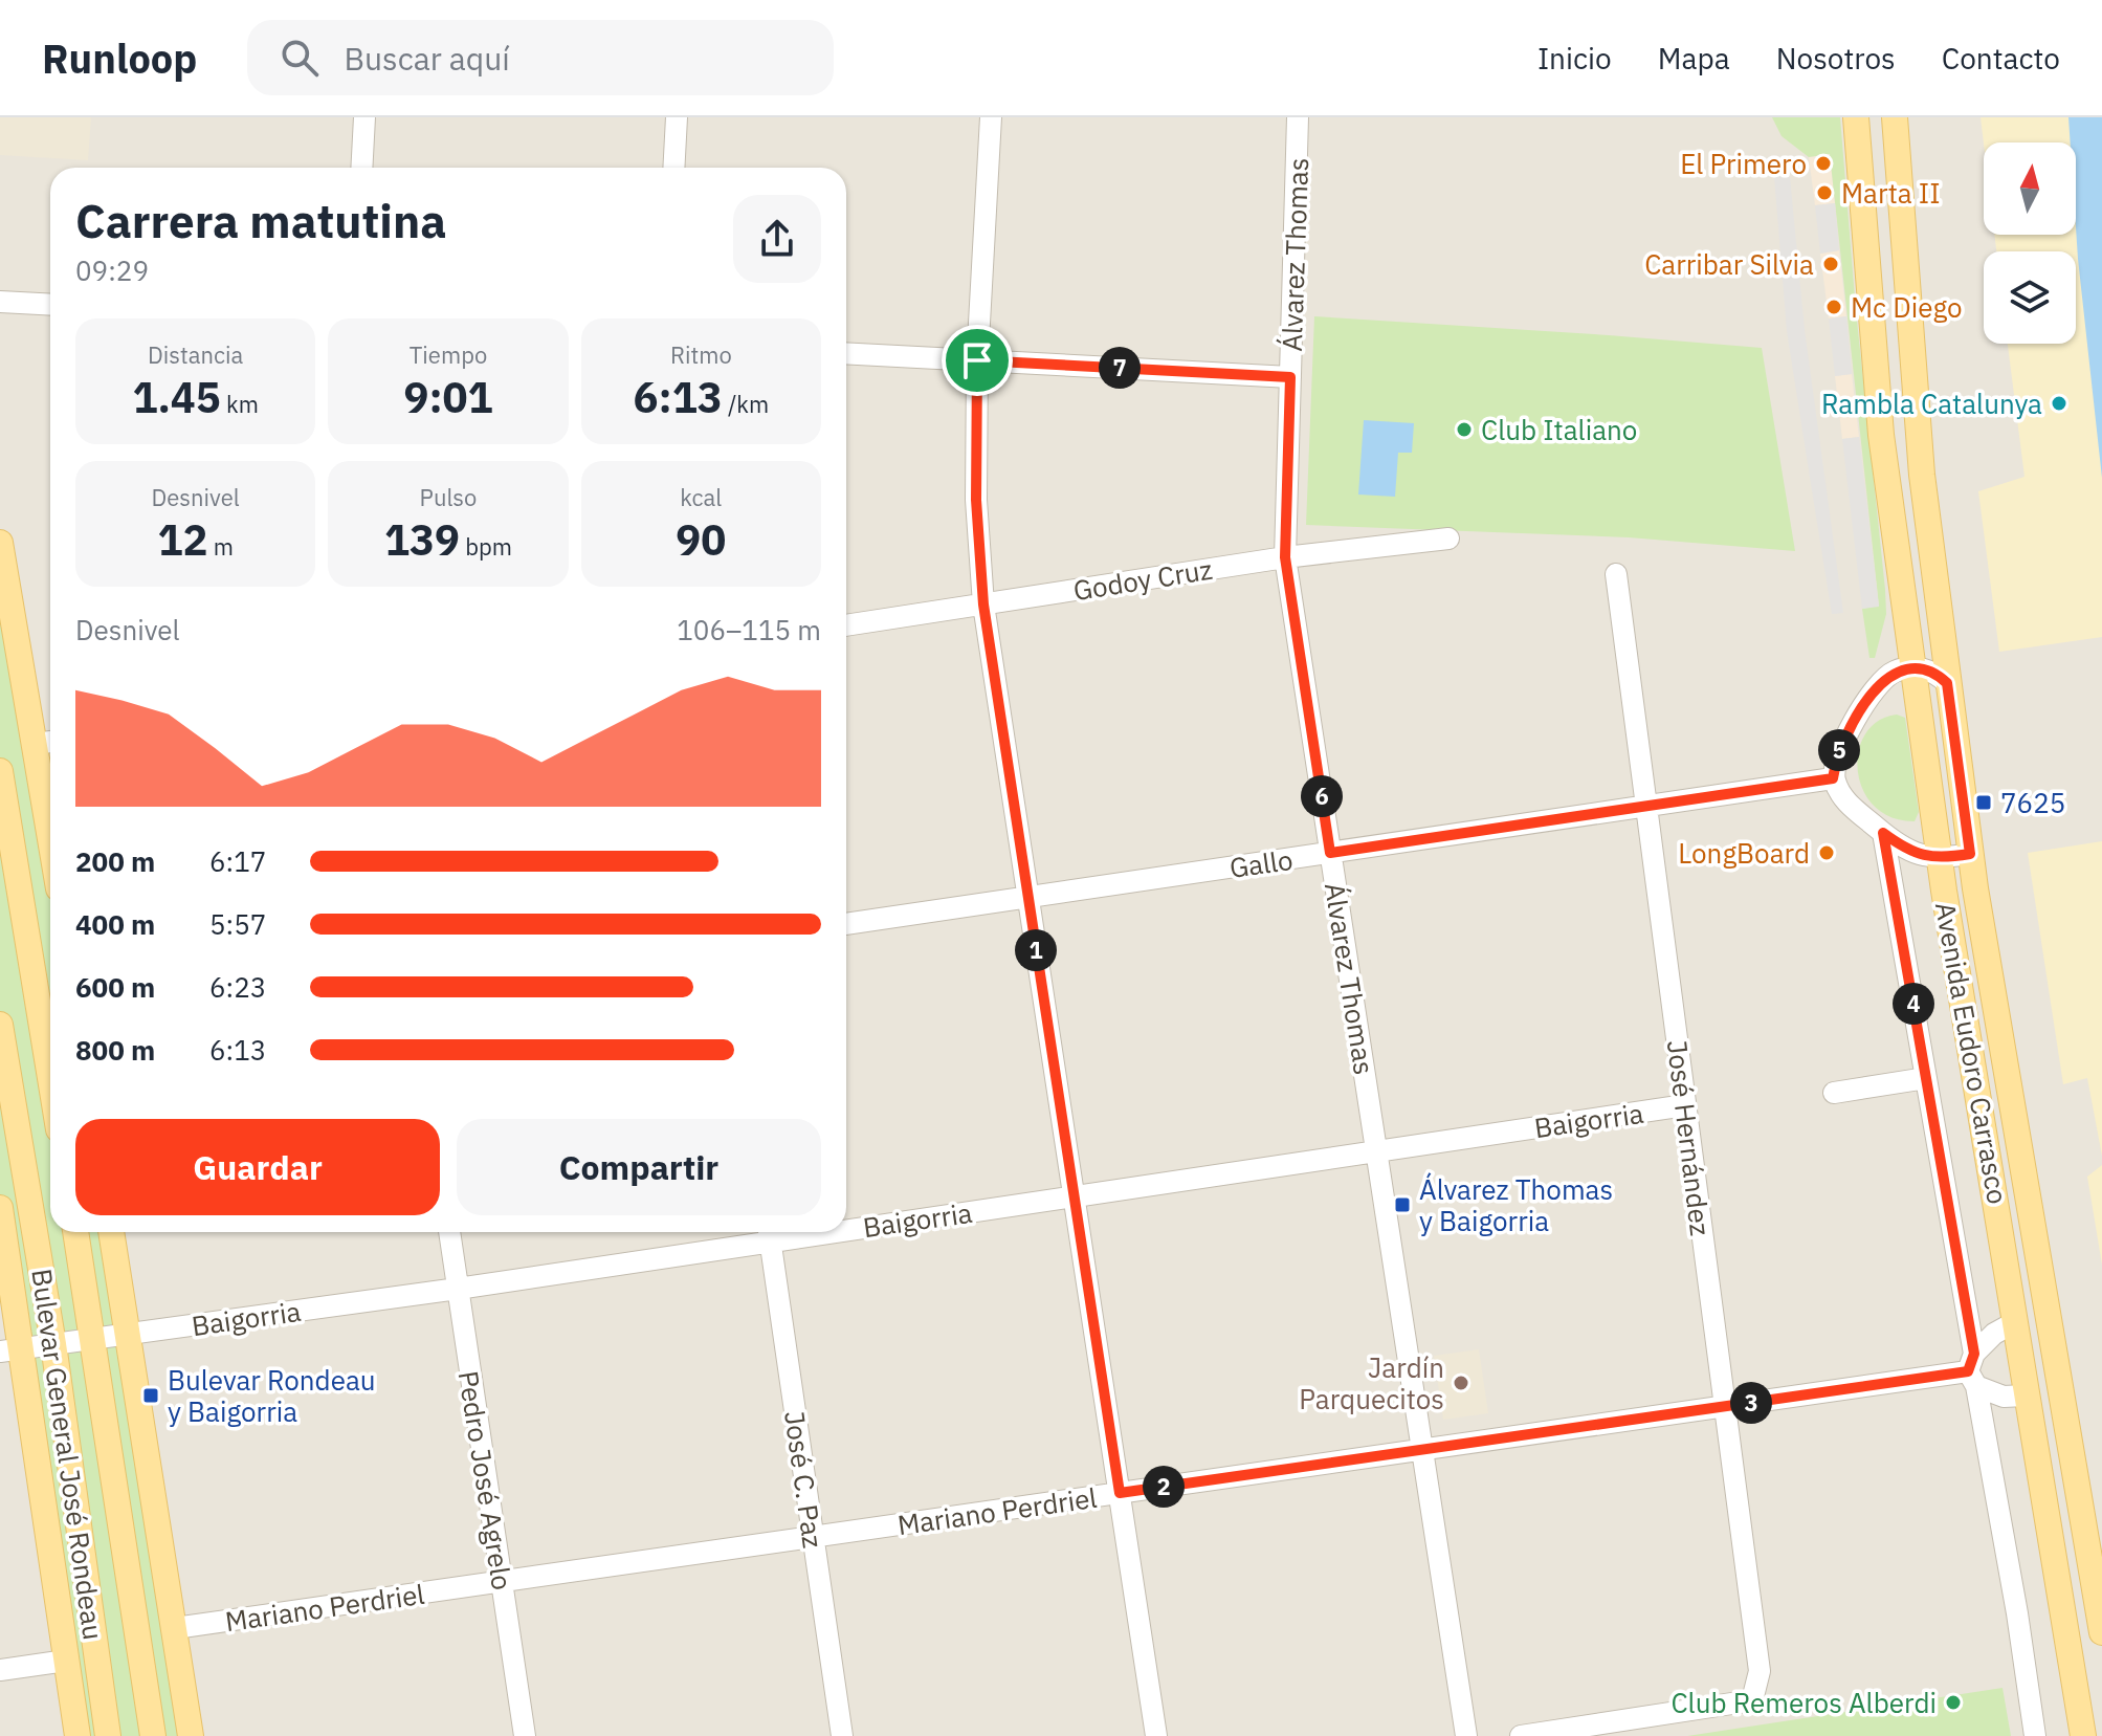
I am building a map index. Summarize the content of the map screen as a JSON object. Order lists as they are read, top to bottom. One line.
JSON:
{"streets":{"main road":["Avenida Eudoro Carrasco","Bulevar General José Rondeau"],"street":["Álvarez Thomas","Godoy Cruz","Gallo","Baigorria","José Hernández","José C. Paz","Pedro José Agrelo","Mariano Perdriel"]},"crossings":[["Álvarez Thomas","Godoy Cruz"],["Álvarez Thomas","Gallo"],["Álvarez Thomas","Baigorria"],["Álvarez Thomas","Mariano Perdriel"],["Gallo","José Hernández"],["Avenida Eudoro Carrasco","Mariano Perdriel"],["Baigorria","José Hernández"],["Baigorria","Bulevar General José Rondeau"],["Baigorria","José C. Paz"],["Baigorria","Pedro José Agrelo"],["José Hernández","Mariano Perdriel"],["José C. Paz","Mariano Perdriel"],["Pedro José Agrelo","Mariano Perdriel"]],"places":{"other":["El Primero","Marta II","Carribar Silvia","Mc Diego","Rambla Catalunya","Club Italiano","LongBoard","Jardín Parquecitos","Club Remeros Alberdi"],"transit":["7625","Álvarez Thomas y Baigorria","Bulevar Rondeau y Baigorria"]},"north":"top","page":{"header":"Runloop","search":"Buscar aquí","nav":["Inicio","Mapa","Nosotros","Contacto"],"heading":["Carrera matutina","09:29"],"stats":[["Distancia","1.45 km"],["Tiempo","9:01"],["Ritmo","6:13 /km"],["Desnivel","12 m"],["Pulso","139 bpm"],["kcal","90"]],"pins":["7","5","6","1","4","3","2"],"chart":["Desnivel","106–115 m"],"list":[{"name":"200 m","note":"6:17"},{"name":"400 m","note":"5:57"},{"name":"600 m","note":"6:23"},{"name":"800 m","note":"6:13"}],"buttons":["Guardar","Compartir"]}}
